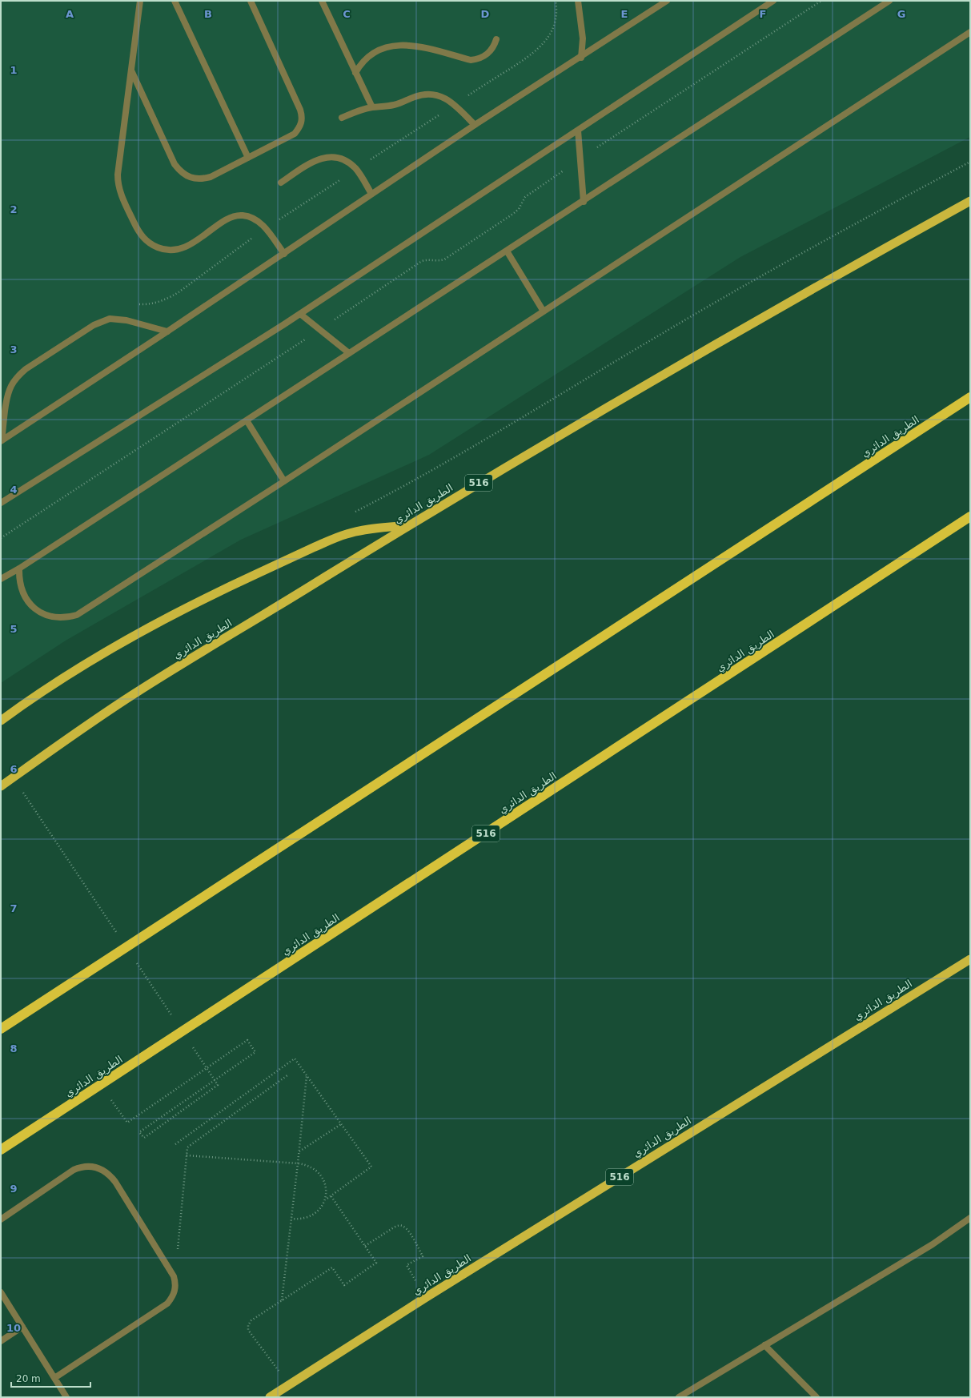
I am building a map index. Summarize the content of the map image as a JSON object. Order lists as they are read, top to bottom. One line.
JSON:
{"streets":{"highway":["الطريق الدائري","516"]},"scale_bar":"20 m","grid":{"columns":["A","B","C","D","E","F","G"],"rows":["1","2","3","4","5","6","7","8","9","10"]}}
